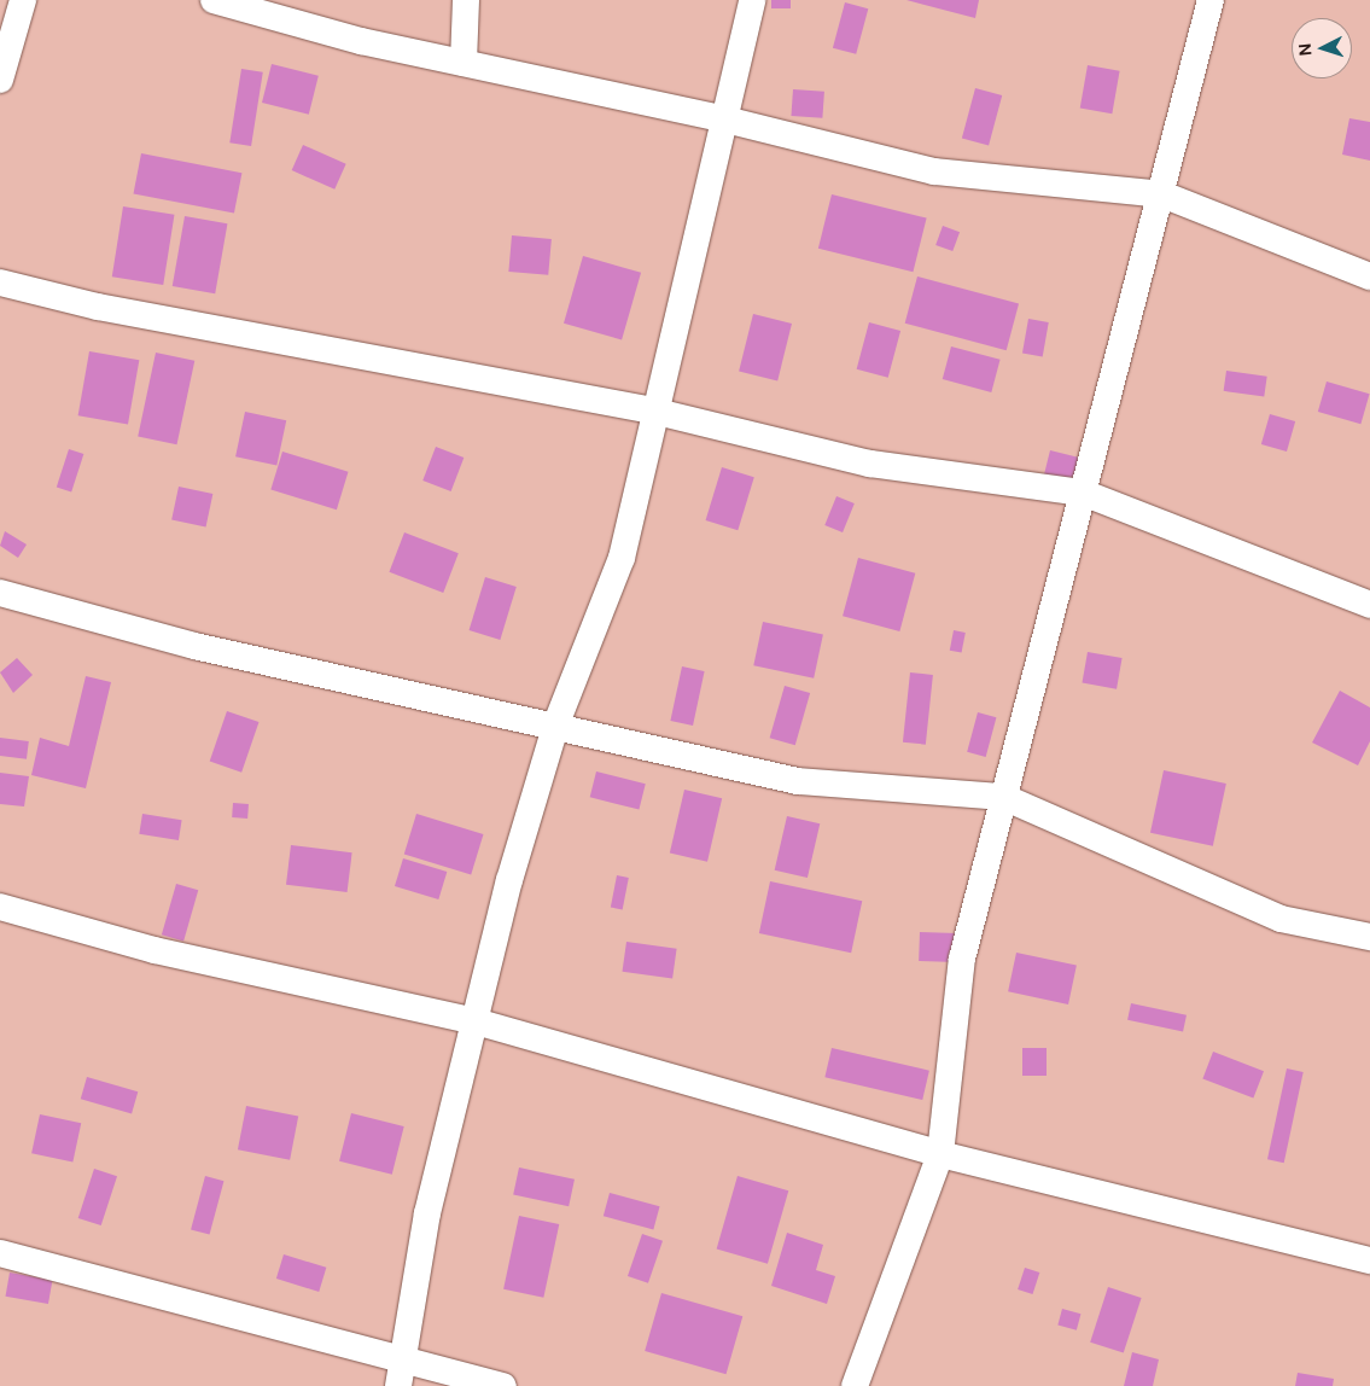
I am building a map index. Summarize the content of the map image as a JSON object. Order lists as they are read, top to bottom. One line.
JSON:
{"north":"left"}
